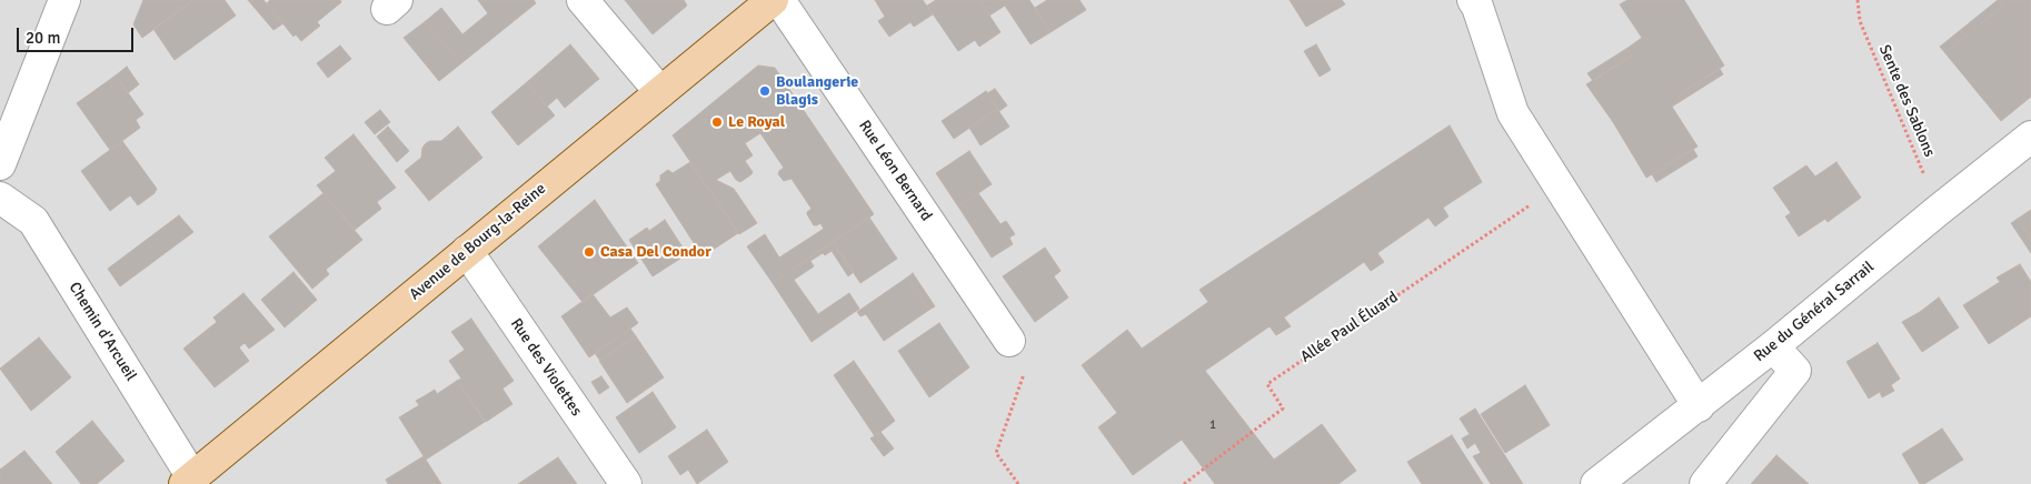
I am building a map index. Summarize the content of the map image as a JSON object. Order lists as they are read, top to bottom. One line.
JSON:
{"streets":{"main road":["Avenue de Bourg-la-Reine"],"street":["Rue Léon Bernard","Rue du Général Sarrail","Chemin d'Arcueil","Rue des Violettes"],"path":["Sente des Sablons","Allée Paul Éluard"]},"crossings":[["Sente des Sablons","Rue du Général Sarrail"],["Avenue de Bourg-la-Reine","Chemin d'Arcueil"],["Avenue de Bourg-la-Reine","Rue des Violettes"]],"places":["Boulangerie Blagis","Le Royal","Casa Del Condor"],"house_numbers":["1"],"scale_bar":"20 m"}
